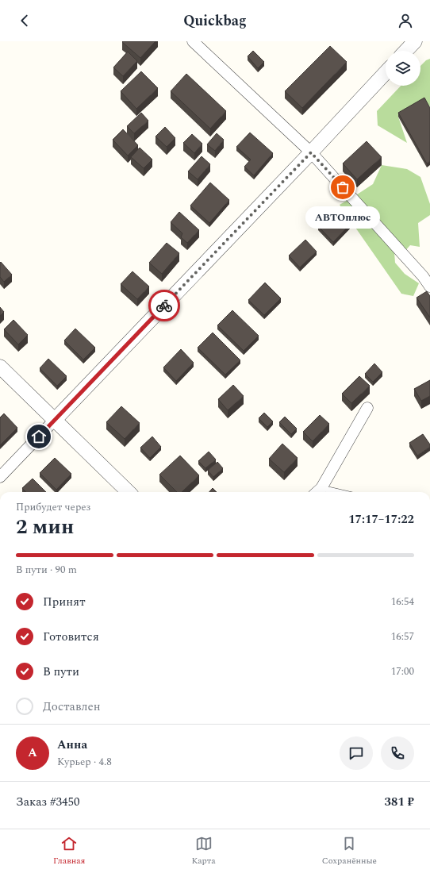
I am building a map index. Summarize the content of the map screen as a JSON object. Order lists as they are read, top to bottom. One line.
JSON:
{"places":["АВТОплюс"],"page":{"header":"Quickbag","bubble":"АВТОплюс","heading":["2 мин","Прибудет через","17:17–17:22"],"panel":["Анна","Курьер · 4.8","Заказ #3450","381 ₽"],"bar":"В пути · 90 m","list":[["Принят","16:54"],["Готовится","16:57"],["В пути","17:00"],"Доставлен"],"round":"А","tabs":["Главная","Карта","Сохранённые"]}}
